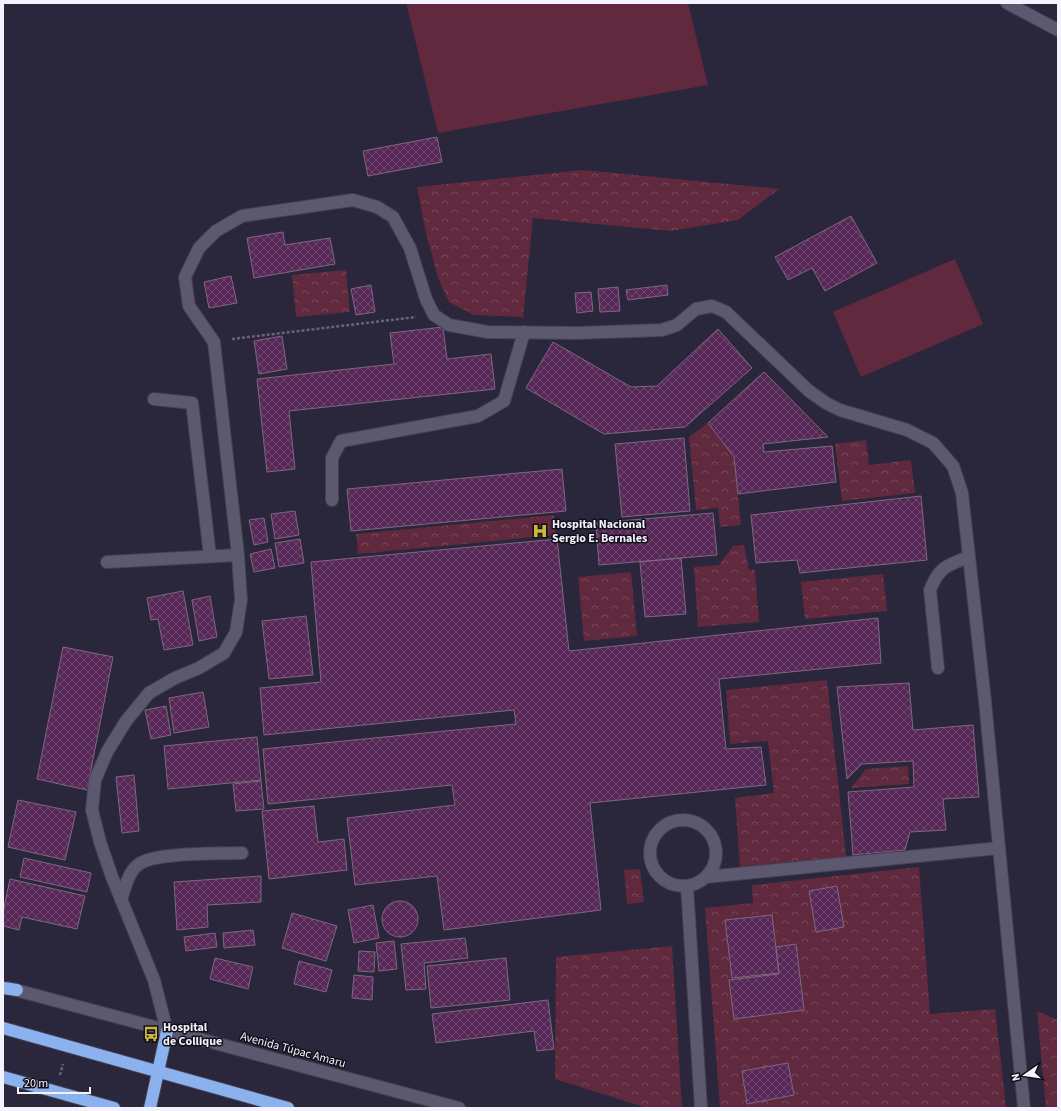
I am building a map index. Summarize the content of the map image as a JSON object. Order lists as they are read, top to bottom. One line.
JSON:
{"streets":{"street":["Avenida Túpac Amaru"]},"places":{"hospital":["Hospital Nacional Sergio E. Bernales"],"bus stop":["Hospital de Collique"]},"scale_bar":"20 m","north":"left"}
